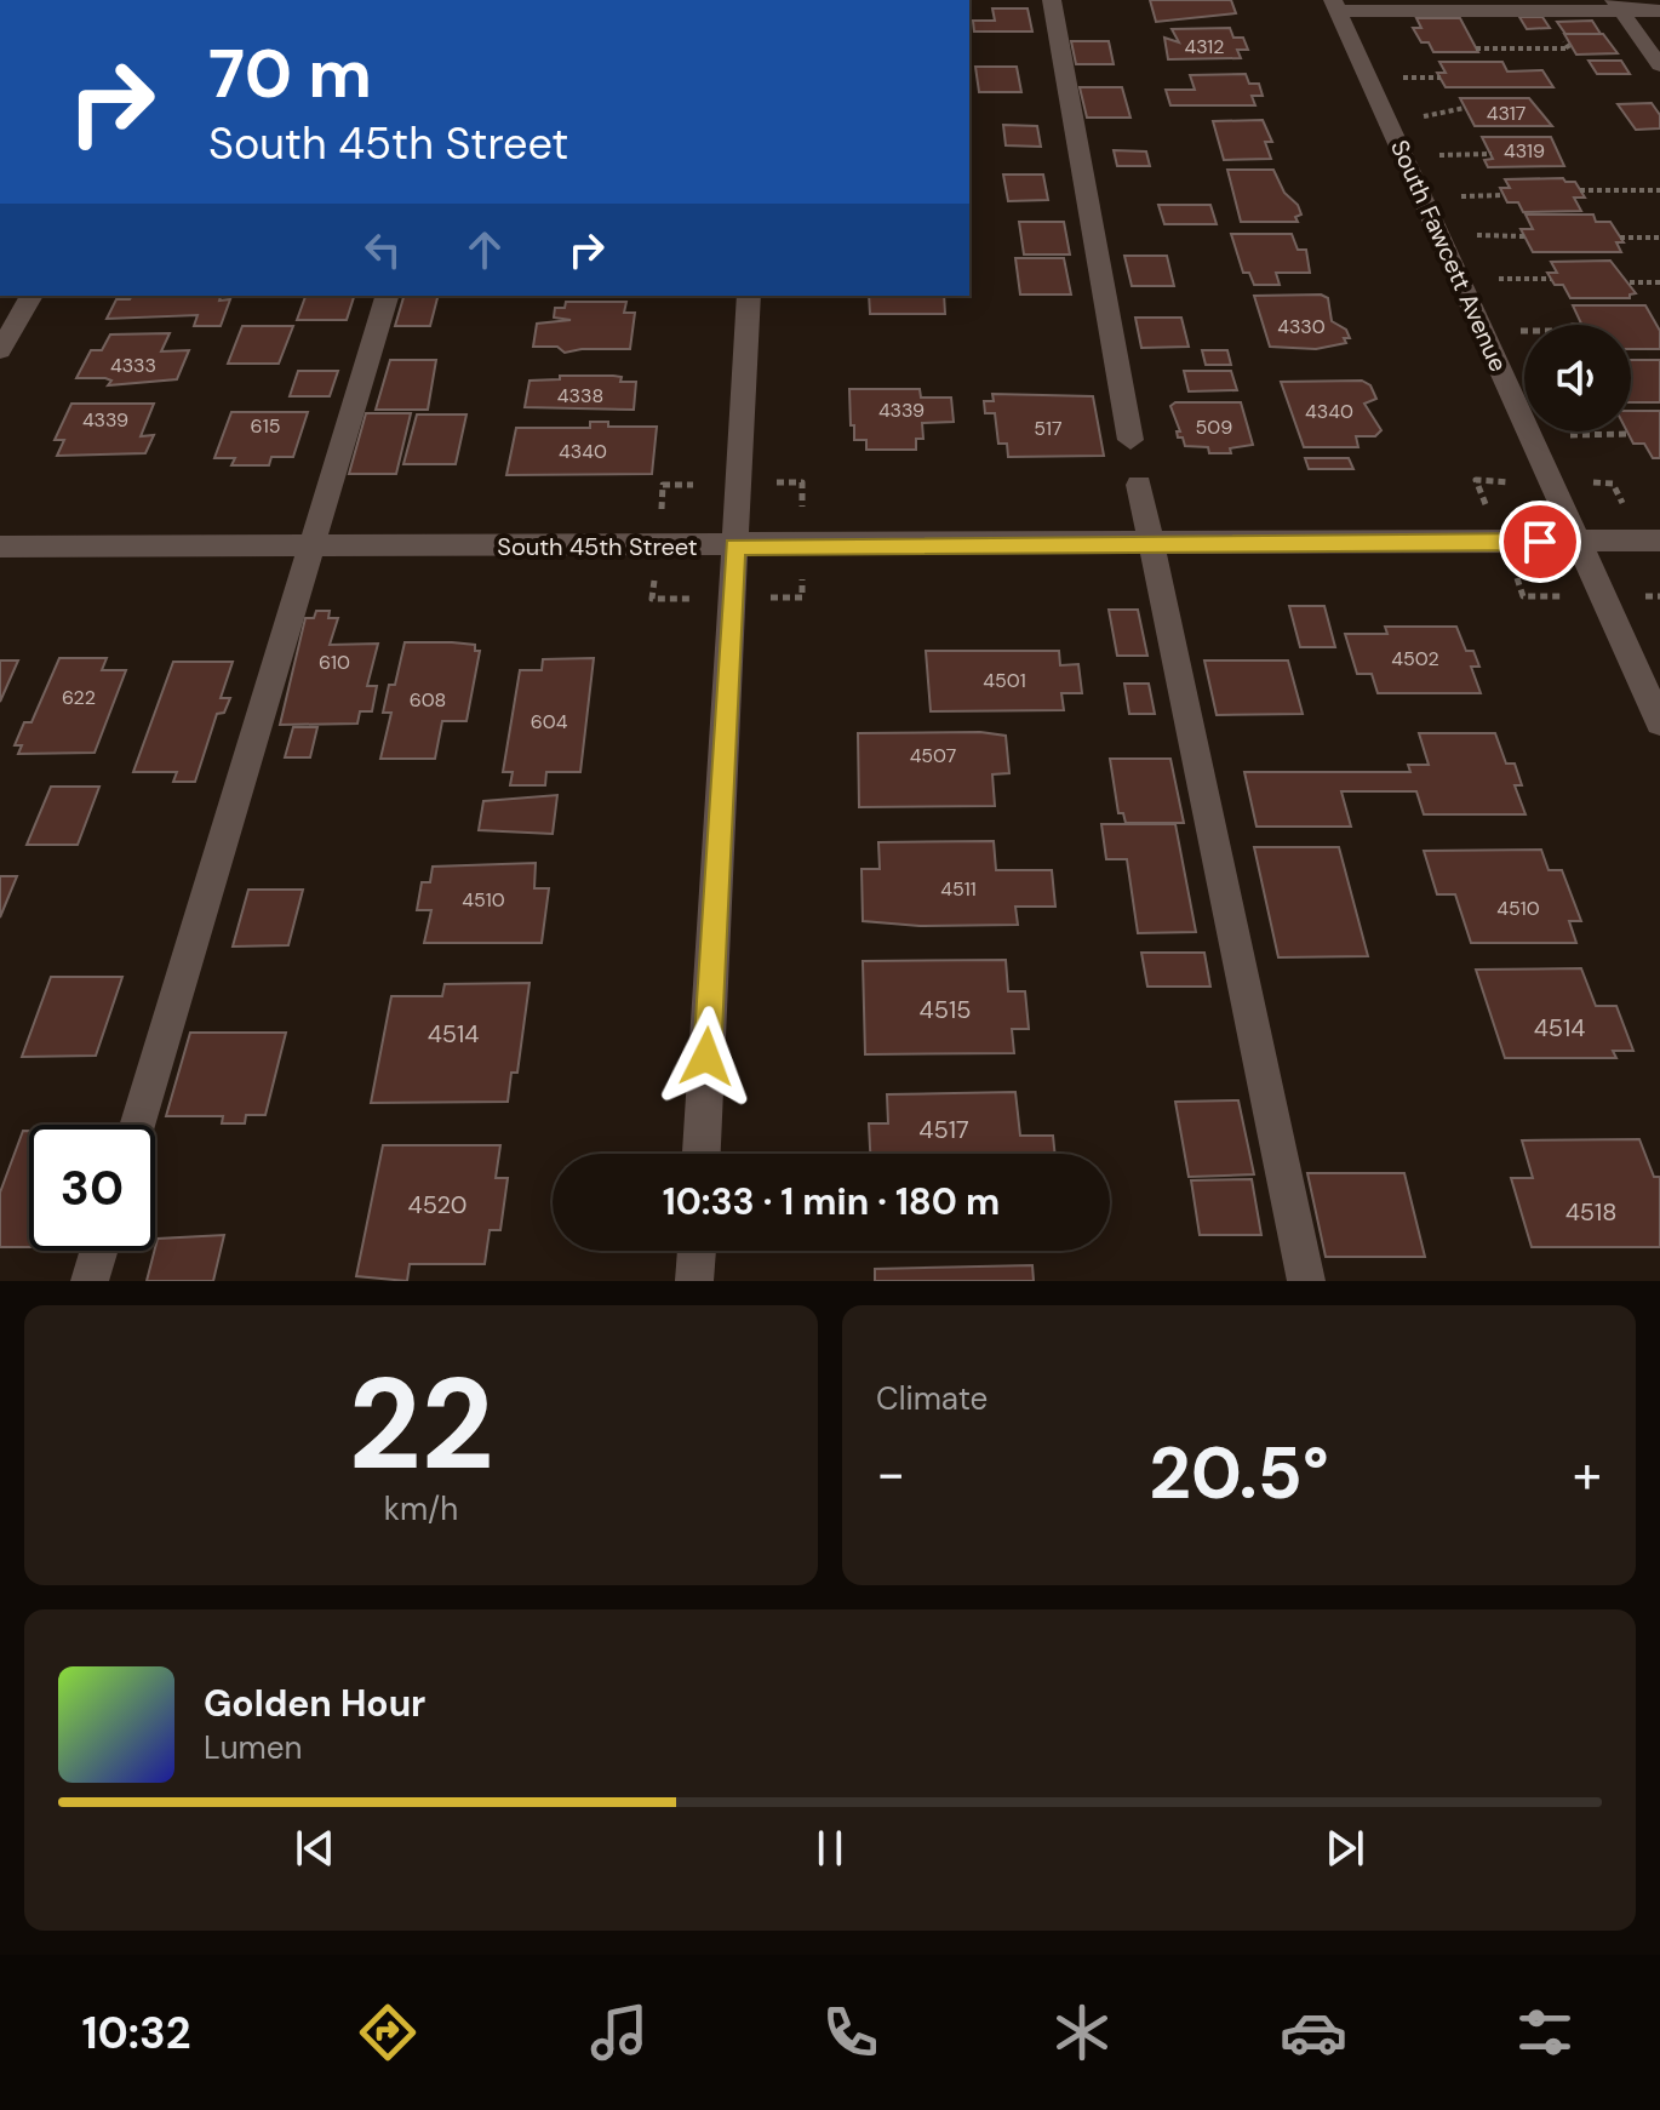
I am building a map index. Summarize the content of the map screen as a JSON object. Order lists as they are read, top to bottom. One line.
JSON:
{"streets":{"street":["South Fawcett Avenue","South 45th Street"]},"crossings":[["South Fawcett Avenue","South 45th Street"]],"house_numbers":["4312","4317","4319","4330","4333","4338","4339","4340","4339","615","509","517","4340","4502","610","4501","622","608","604","4507","4511","4510","4510","4515","4514","4514","4517","4520","4518"],"page":{"turn":["70 m","South 45th Street"],"limit":"30","trip":"10:33 · 1 min · 180 m","tile":[["22","km/h"],"Climate"],"heat":["−","20.5°","+"],"song":["Golden Hour","Lumen"],"tabs":"10:32"}}
